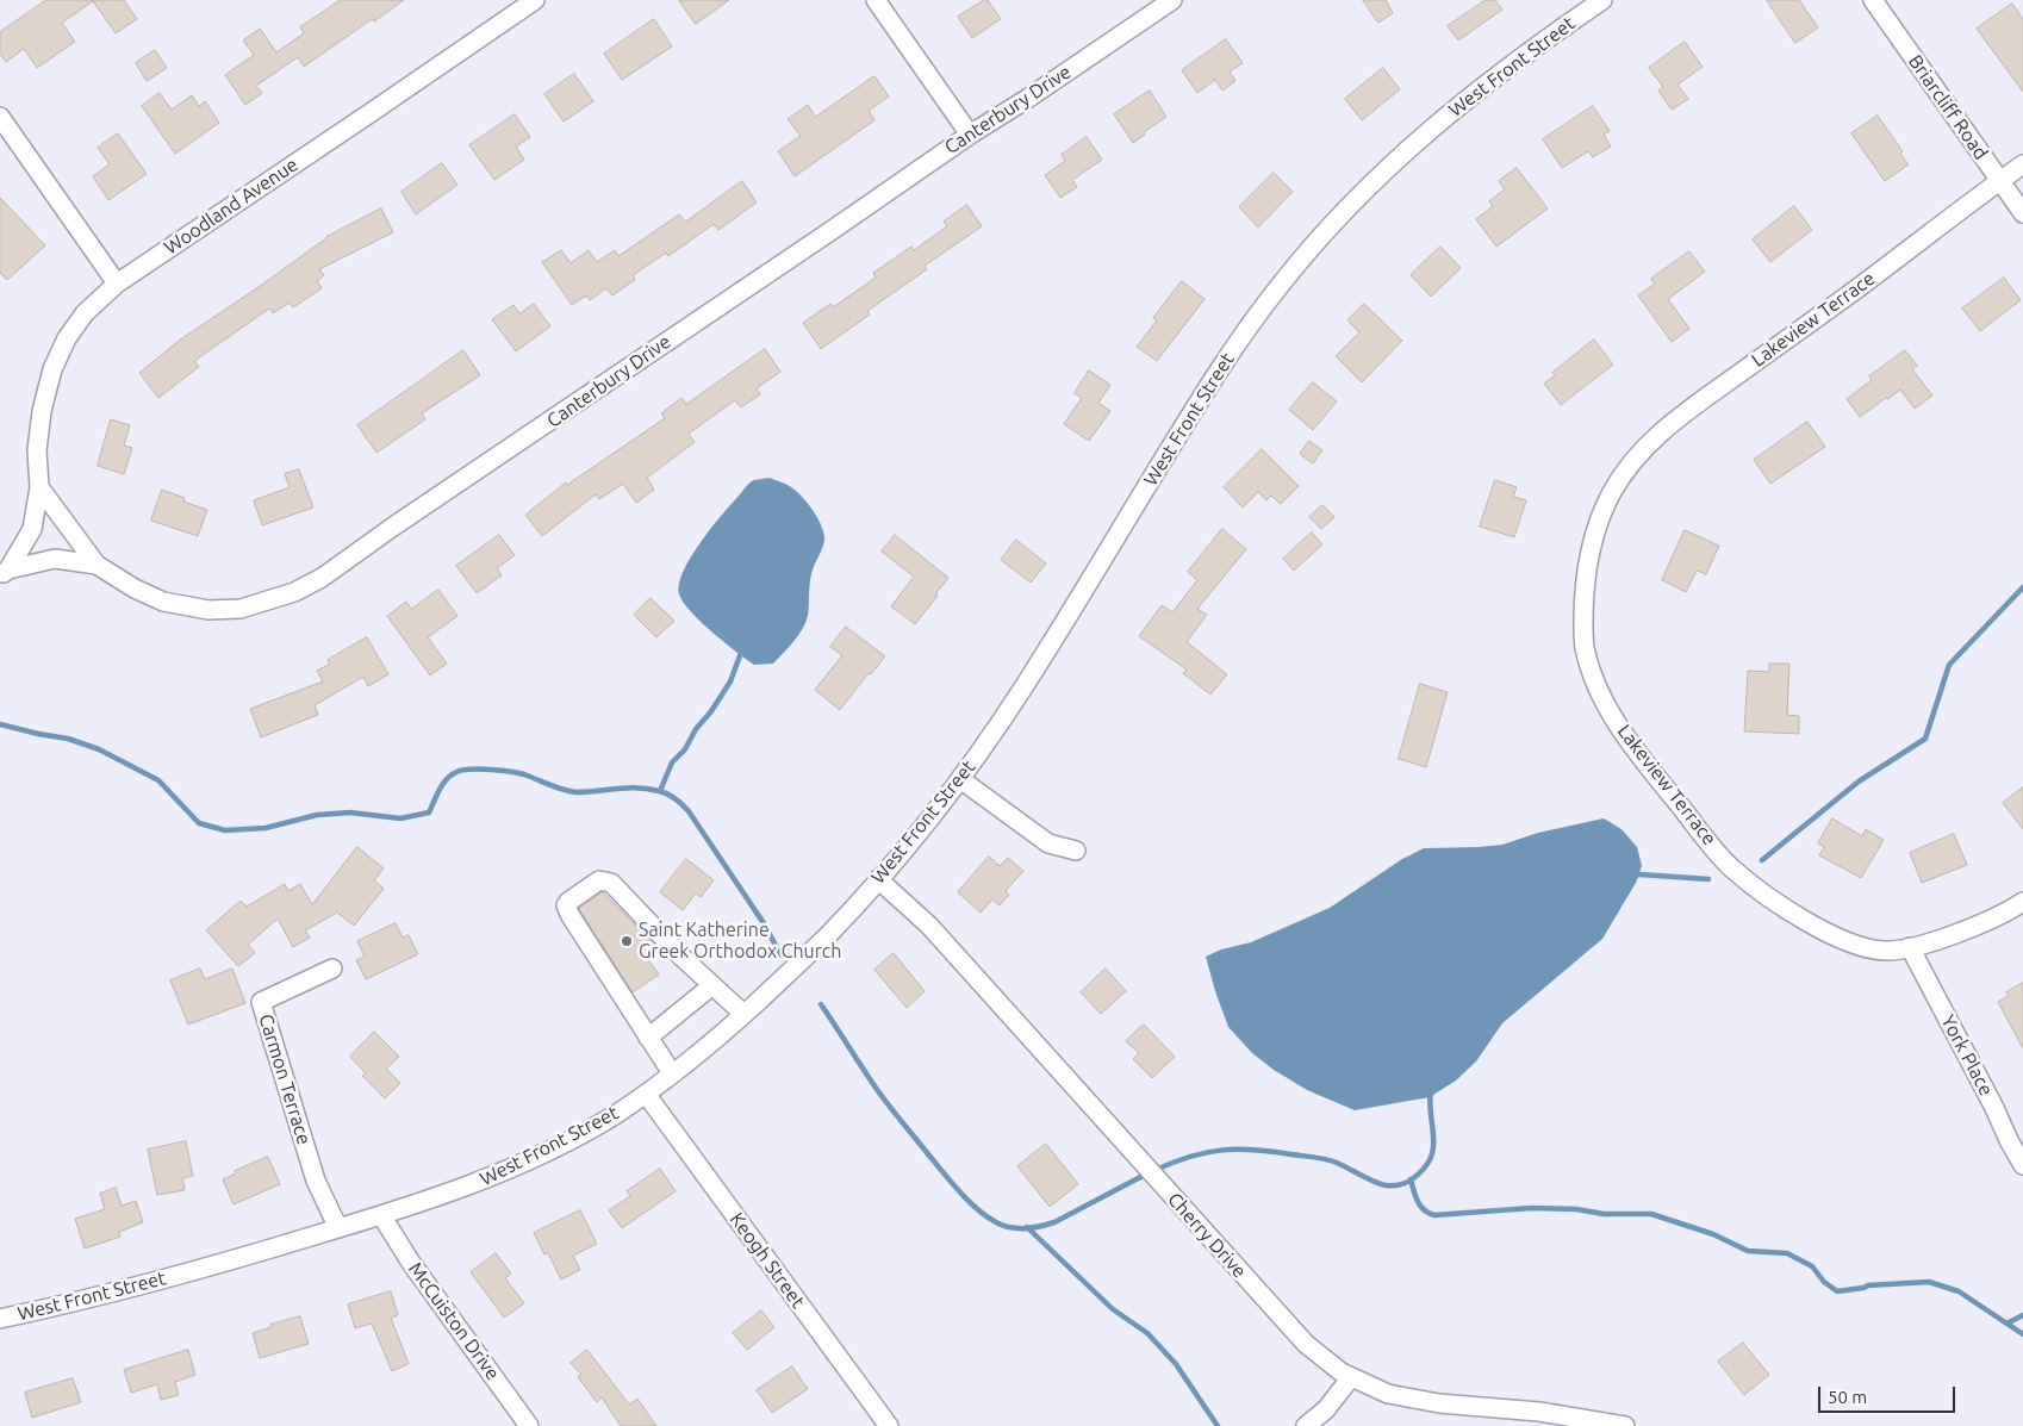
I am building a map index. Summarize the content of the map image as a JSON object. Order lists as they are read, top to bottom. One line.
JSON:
{"streets":{"street":["West Front Street","Briarcliff Road","Canterbury Drive","Woodland Avenue","Lakeview Terrace","York Place","Carmon Terrace","Cherry Drive","Keogh Street","McCuiston Drive"]},"crossings":[["West Front Street","Carmon Terrace"],["West Front Street","Cherry Drive"],["West Front Street","Keogh Street"],["West Front Street","McCuiston Drive"],["Briarcliff Road","Lakeview Terrace"],["Canterbury Drive","Woodland Avenue"],["Lakeview Terrace","York Place"]],"places":["Saint Katherine Greek Orthodox Church"],"scale_bar":"50 m"}
